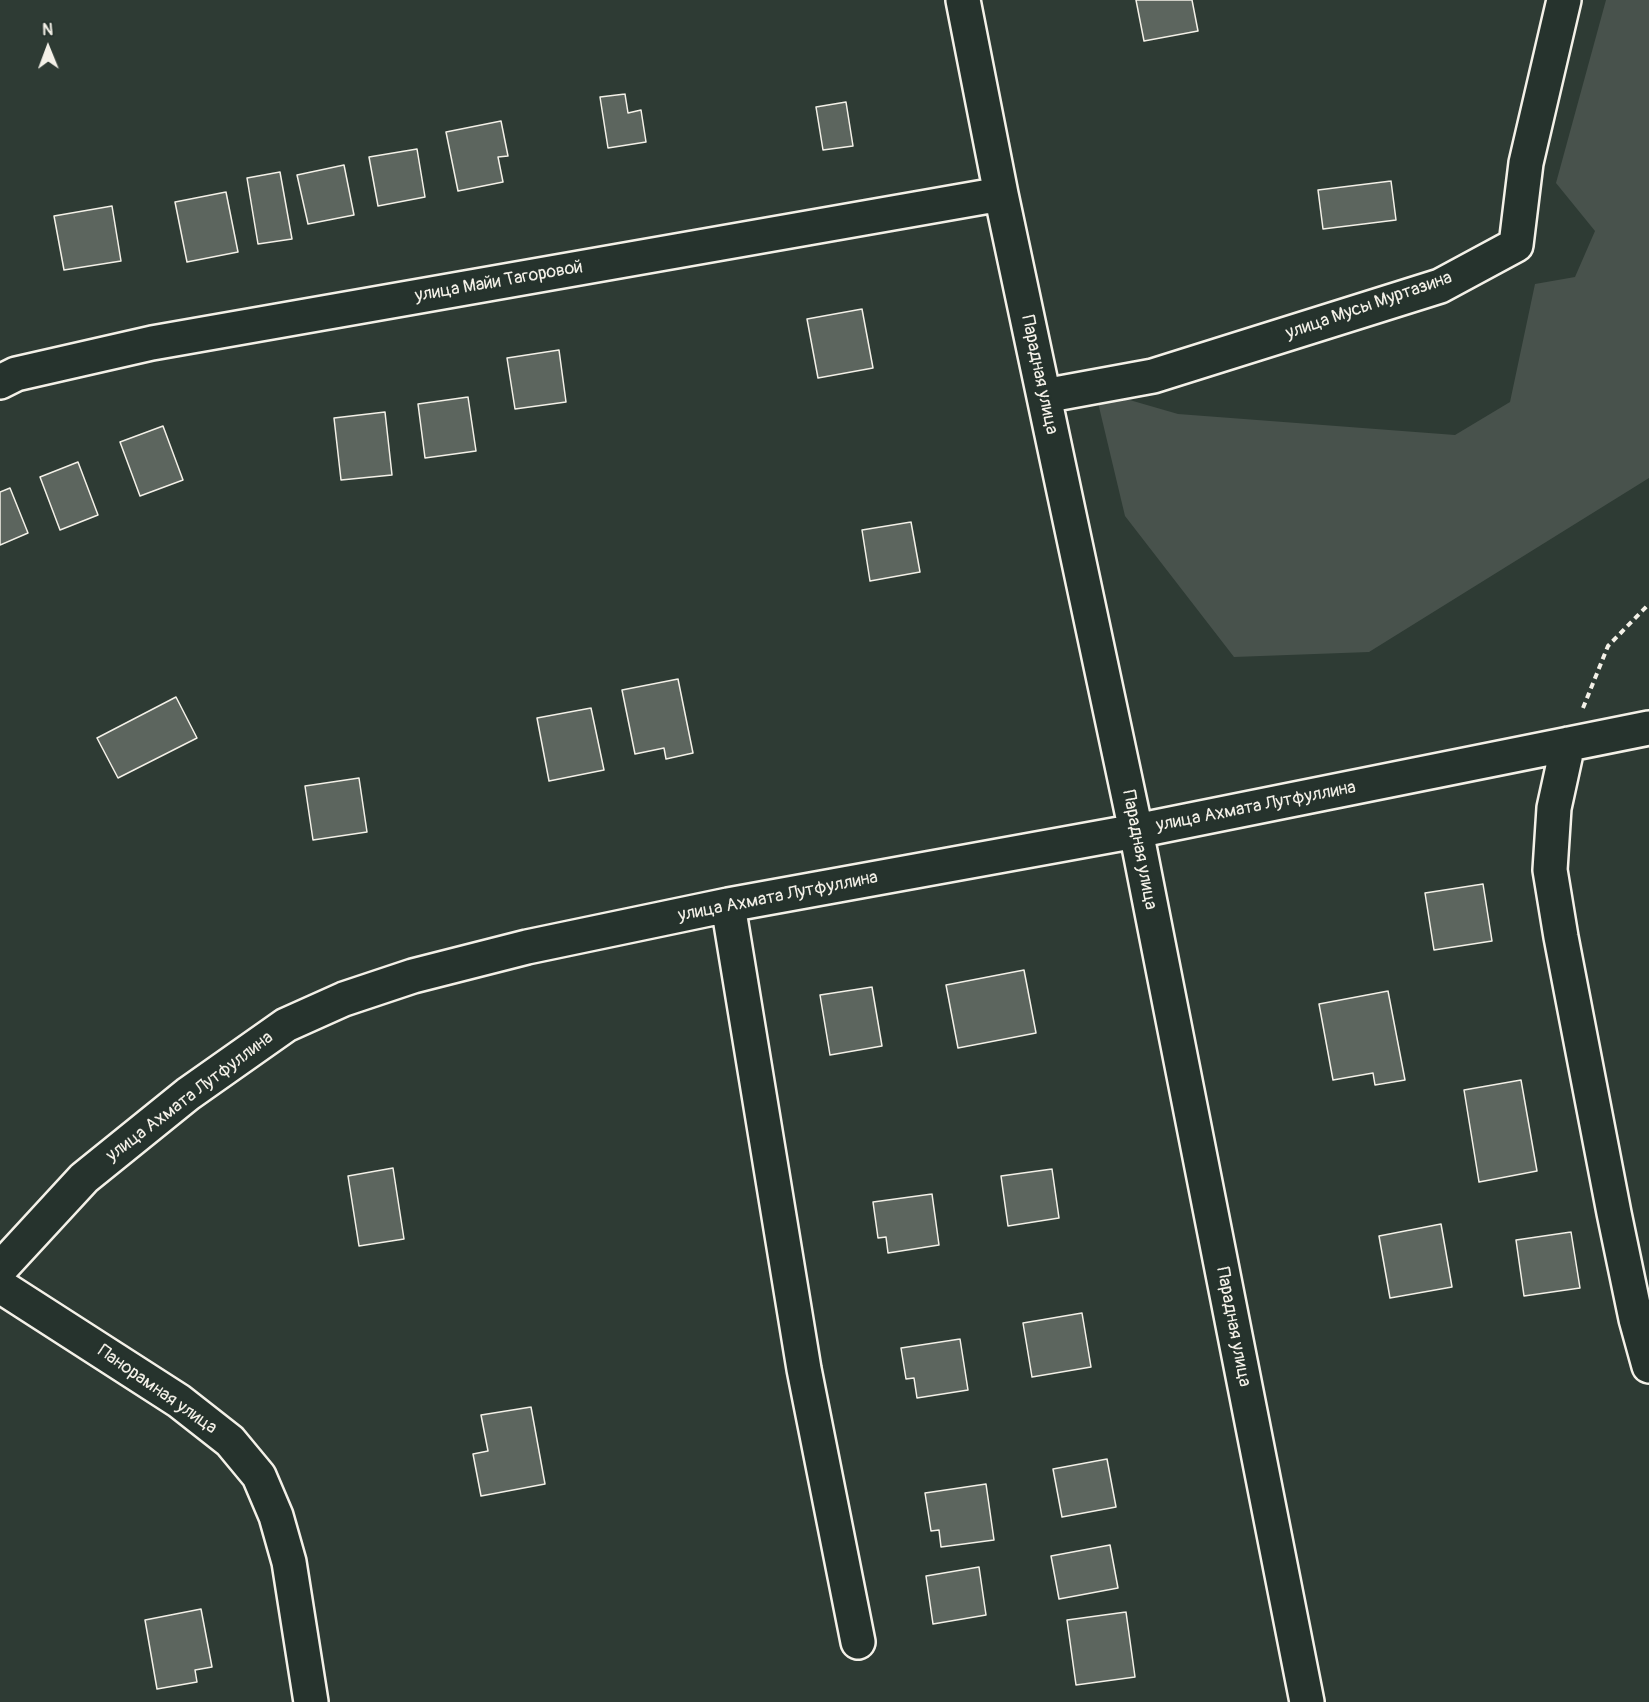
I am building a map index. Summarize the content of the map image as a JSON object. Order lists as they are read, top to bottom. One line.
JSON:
{"streets":{"street":["улица Майи Тагоровой","улица Мусы Муртазина","Парадная улица","улица Ахмата Лутфуллина","Панорамная улица"]},"crossings":[["улица Майи Тагоровой","Парадная улица"],["улица Мусы Муртазина","Парадная улица"],["Парадная улица","улица Ахмата Лутфуллина"]],"north":"top"}
